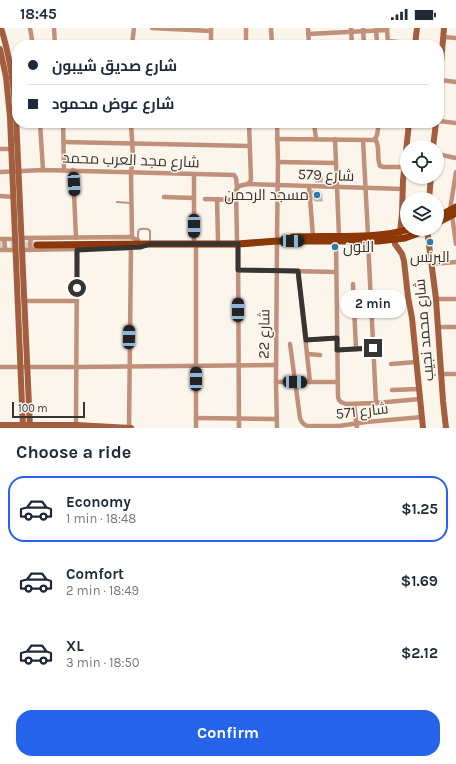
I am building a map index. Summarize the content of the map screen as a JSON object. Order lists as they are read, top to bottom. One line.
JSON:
{"streets":{"street":["شارع مجد العرب محمد","شارع 579","شارع محمد نجيب","شارع 22","شارع 571"]},"crossings":[["شارع 579","شارع 22"]],"places":["مسجد الرحمن","البرنس","النون"],"scale_bar":"100 m","page":{"status":"18:45","banner":["شارع صديق شيبون","شارع عوض محمود"],"bubble":"2 min","scale":"100 m","heading":"Choose a ride","list":[{"name":"Economy","note":"1 min · 18:48","value":"$1.25"},{"name":"Comfort","note":"2 min · 18:49","value":"$1.69"},{"name":"XL","note":"3 min · 18:50","value":"$2.12"}],"buttons":"Confirm"}}
